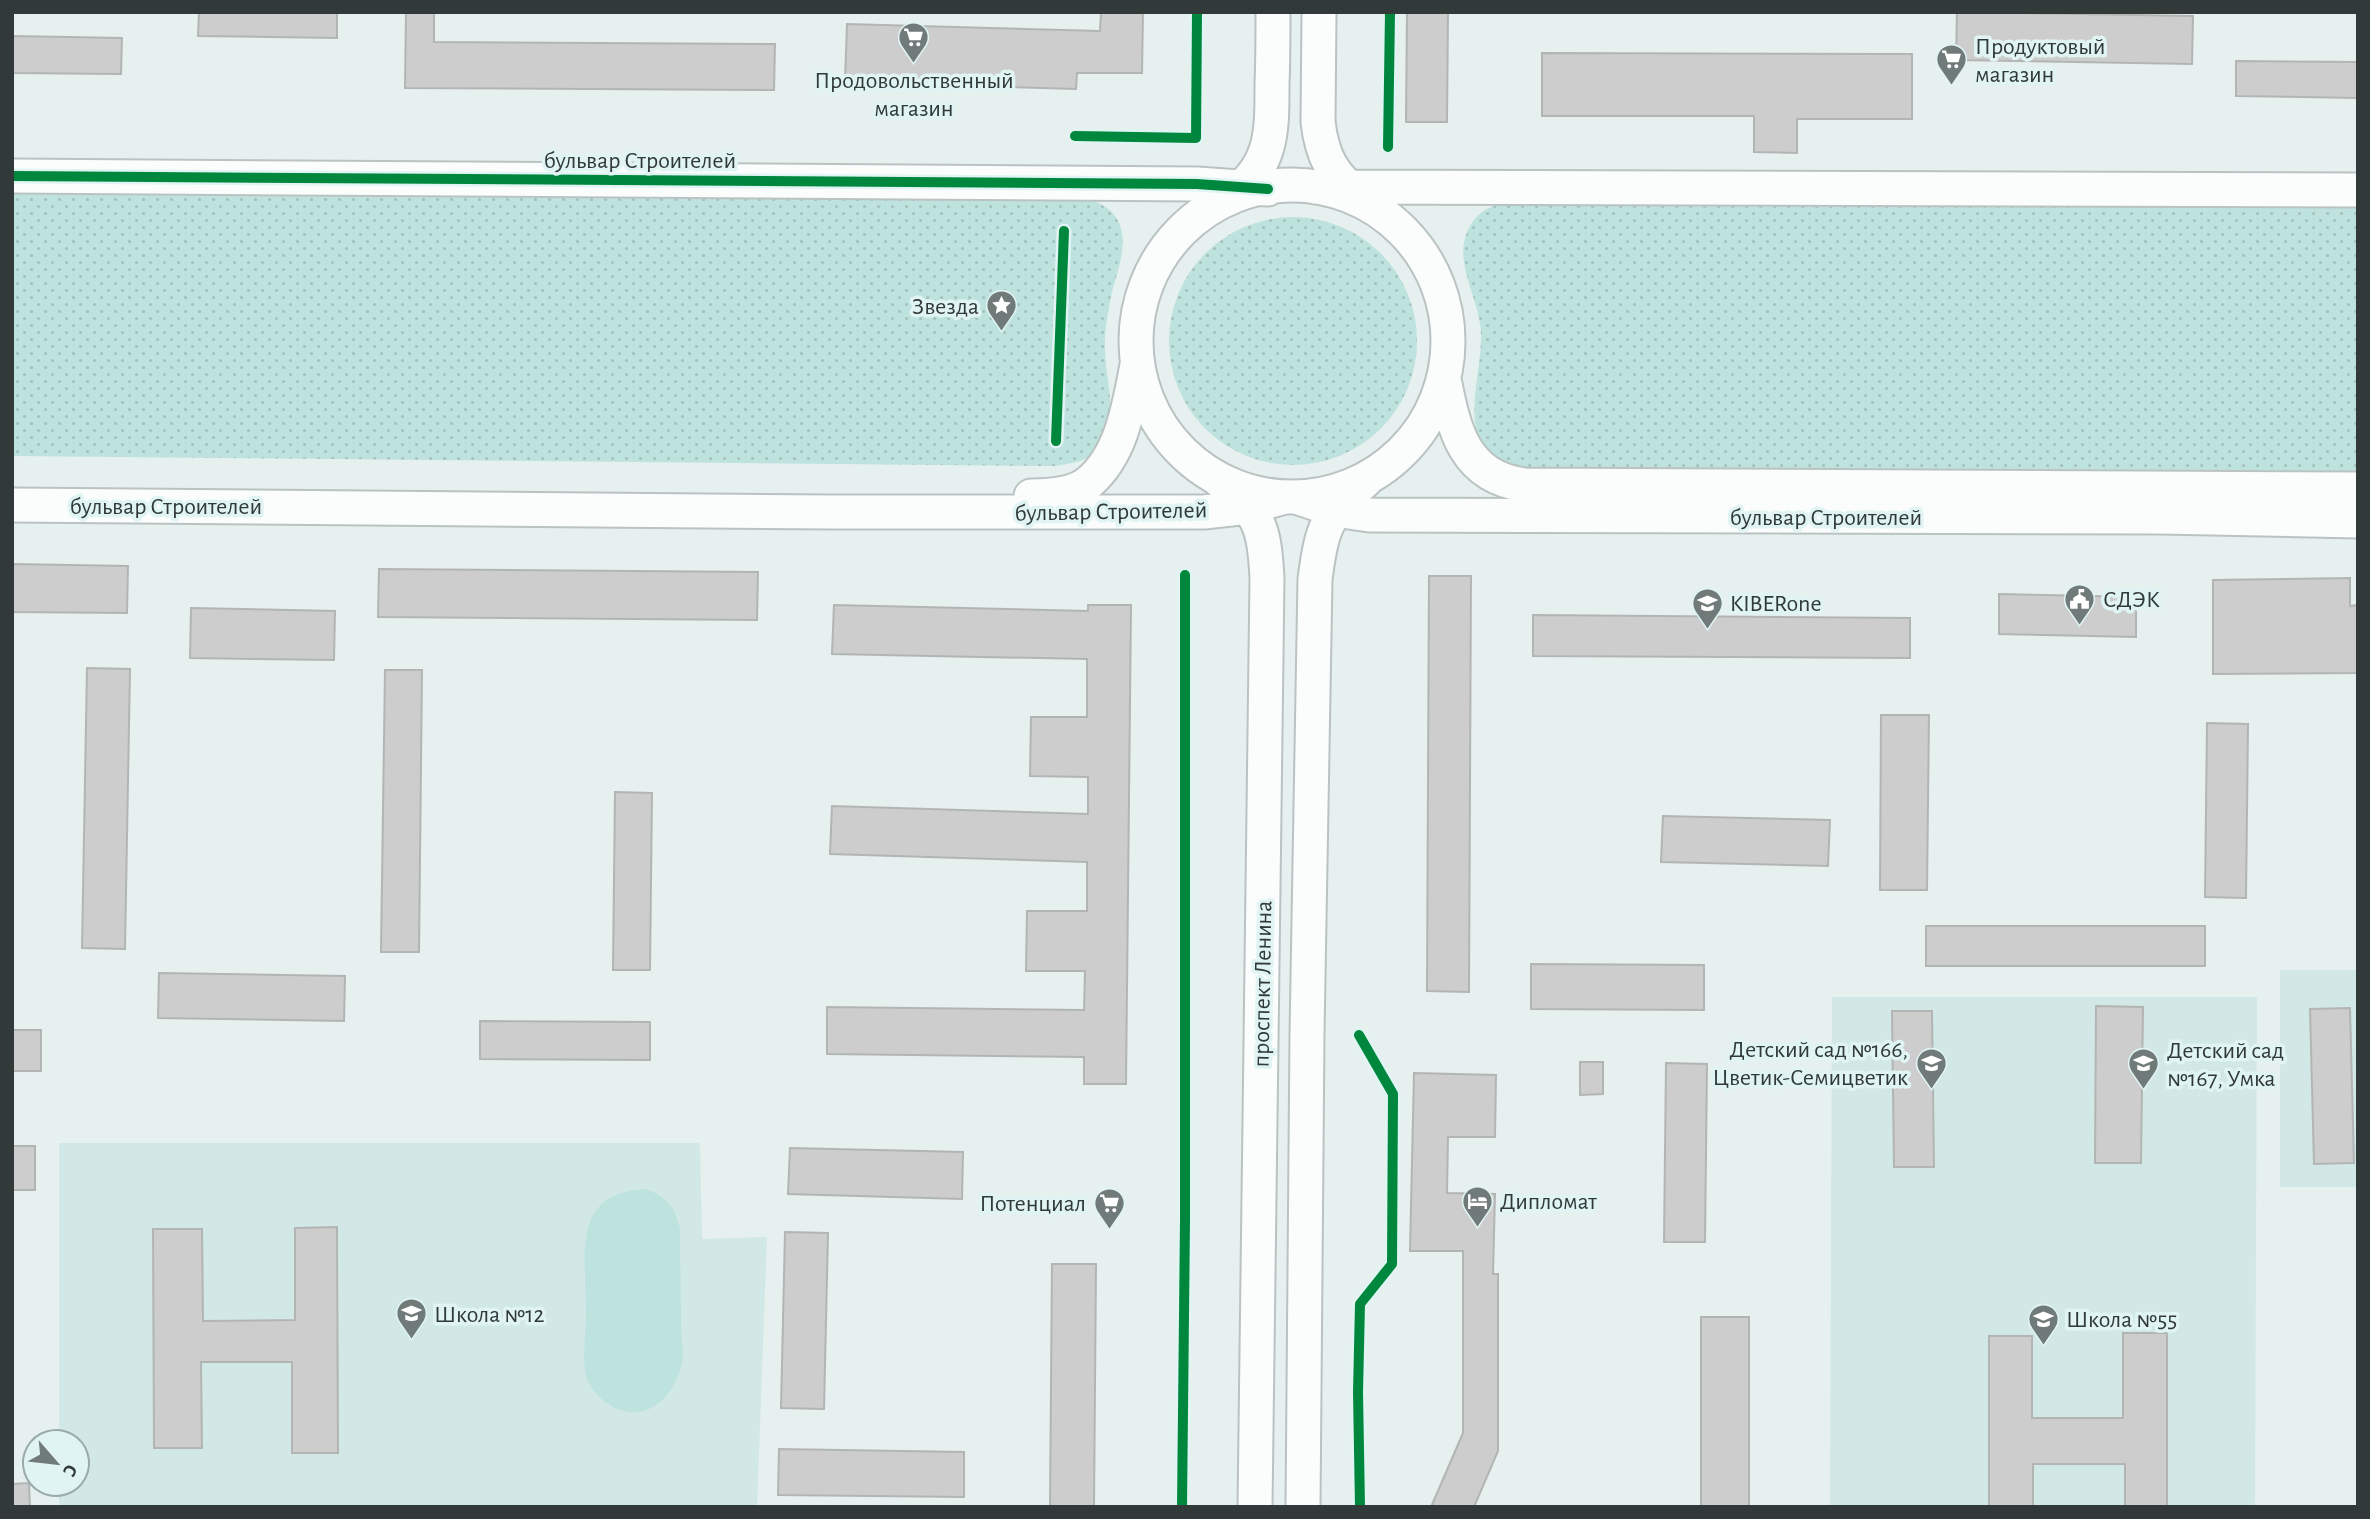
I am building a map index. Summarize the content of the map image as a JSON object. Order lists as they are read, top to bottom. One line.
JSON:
{"streets":{"main road":["бульвар Строителей","проспект Ленина"]},"crossings":[["бульвар Строителей","проспект Ленина"]],"places":{"supermarket":["Продовольственный магазин","Продуктовый магазин","Потенциал"],"place":["Звезда"],"public building":["СДЭК"],"school or university":["KIBERone","Детский сад №166, Цветик-Семицветик","Детский сад №167, Умка","Школа №12","Школа №55"],"hotel":["Дипломат"]},"north":"bottom right"}
